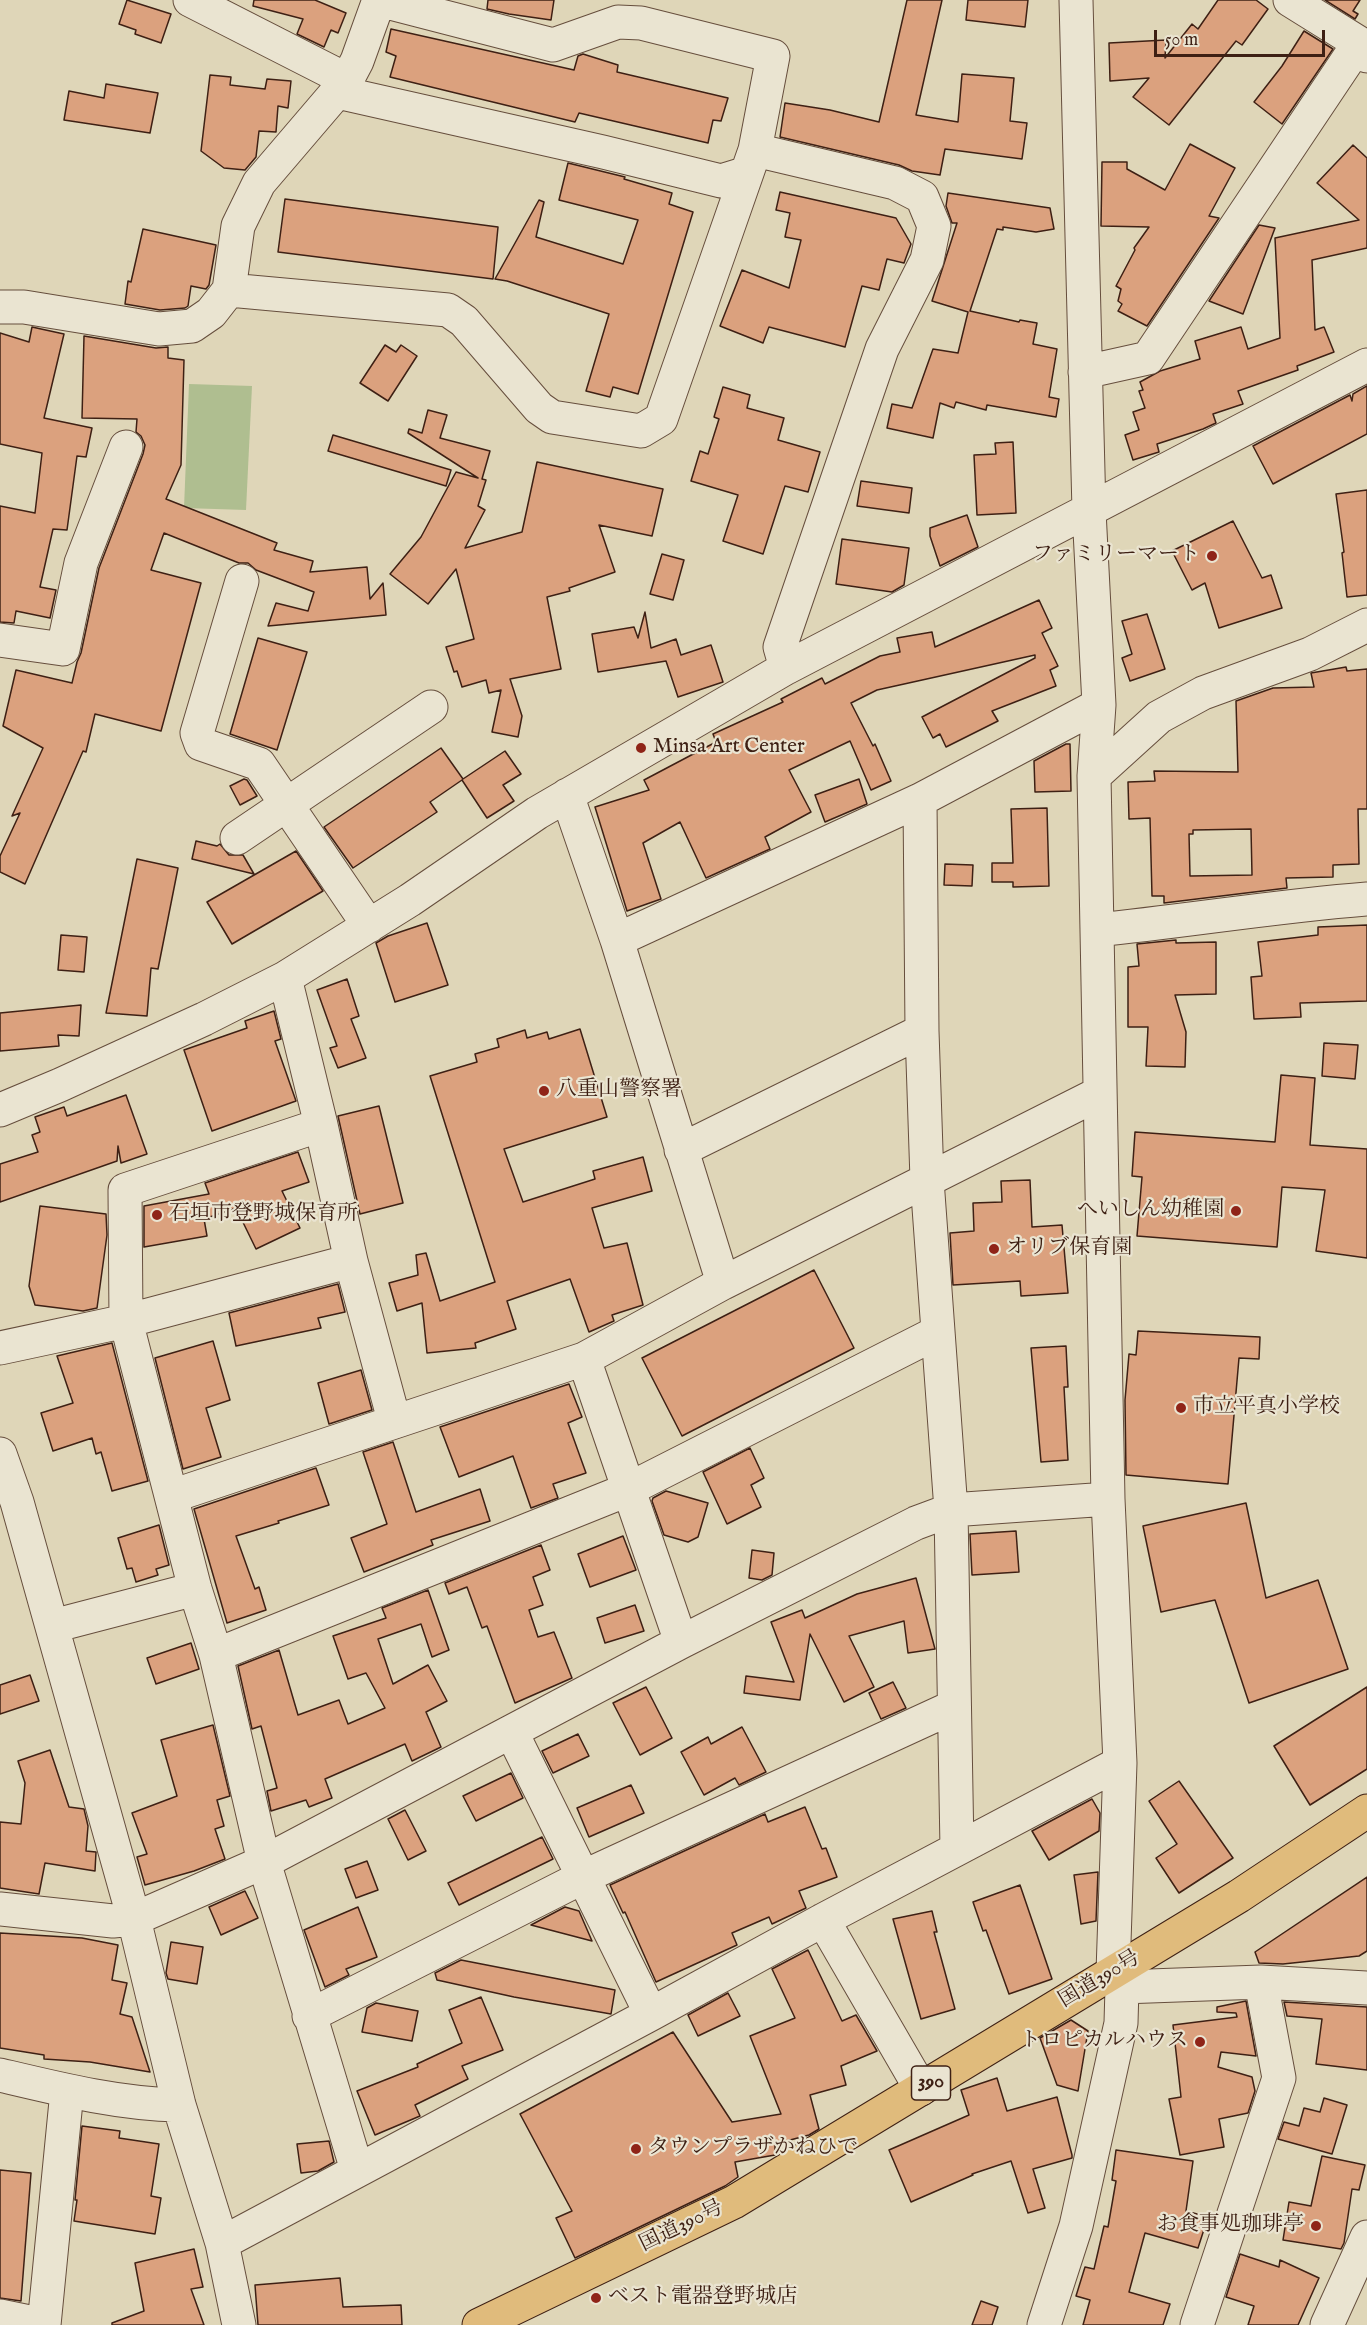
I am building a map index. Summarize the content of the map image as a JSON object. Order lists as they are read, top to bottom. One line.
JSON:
{"streets":{"highway":["国道390号","390"]},"places":["ファミリーマート","Minsa Art Center","八重山警察署","へいしん幼稚園","石垣市登野城保育所","オリブ保育園","市立平真小学校","トロピカルハウス","タウンプラザかねひで","お食事処珈琲亭","ベスト電器登野城店"],"scale_bar":"50 m"}
